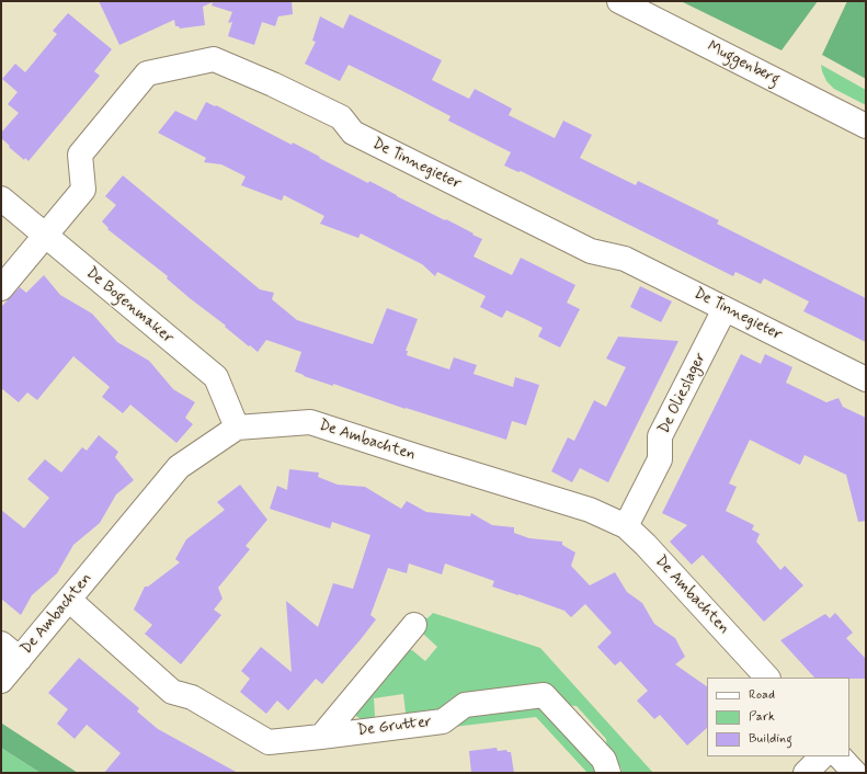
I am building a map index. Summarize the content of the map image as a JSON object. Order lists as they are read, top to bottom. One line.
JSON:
{"streets":{"street":["Muggenberg","De Tinnegieter","De Bogenmaker","De Olieslager","De Ambachten","De Grutter"]},"crossings":[["De Tinnegieter","De Bogenmaker"],["De Tinnegieter","De Olieslager"],["De Bogenmaker","De Ambachten"],["De Olieslager","De Ambachten"],["De Ambachten","De Grutter"]],"legend":["Road","Park","Building"]}
